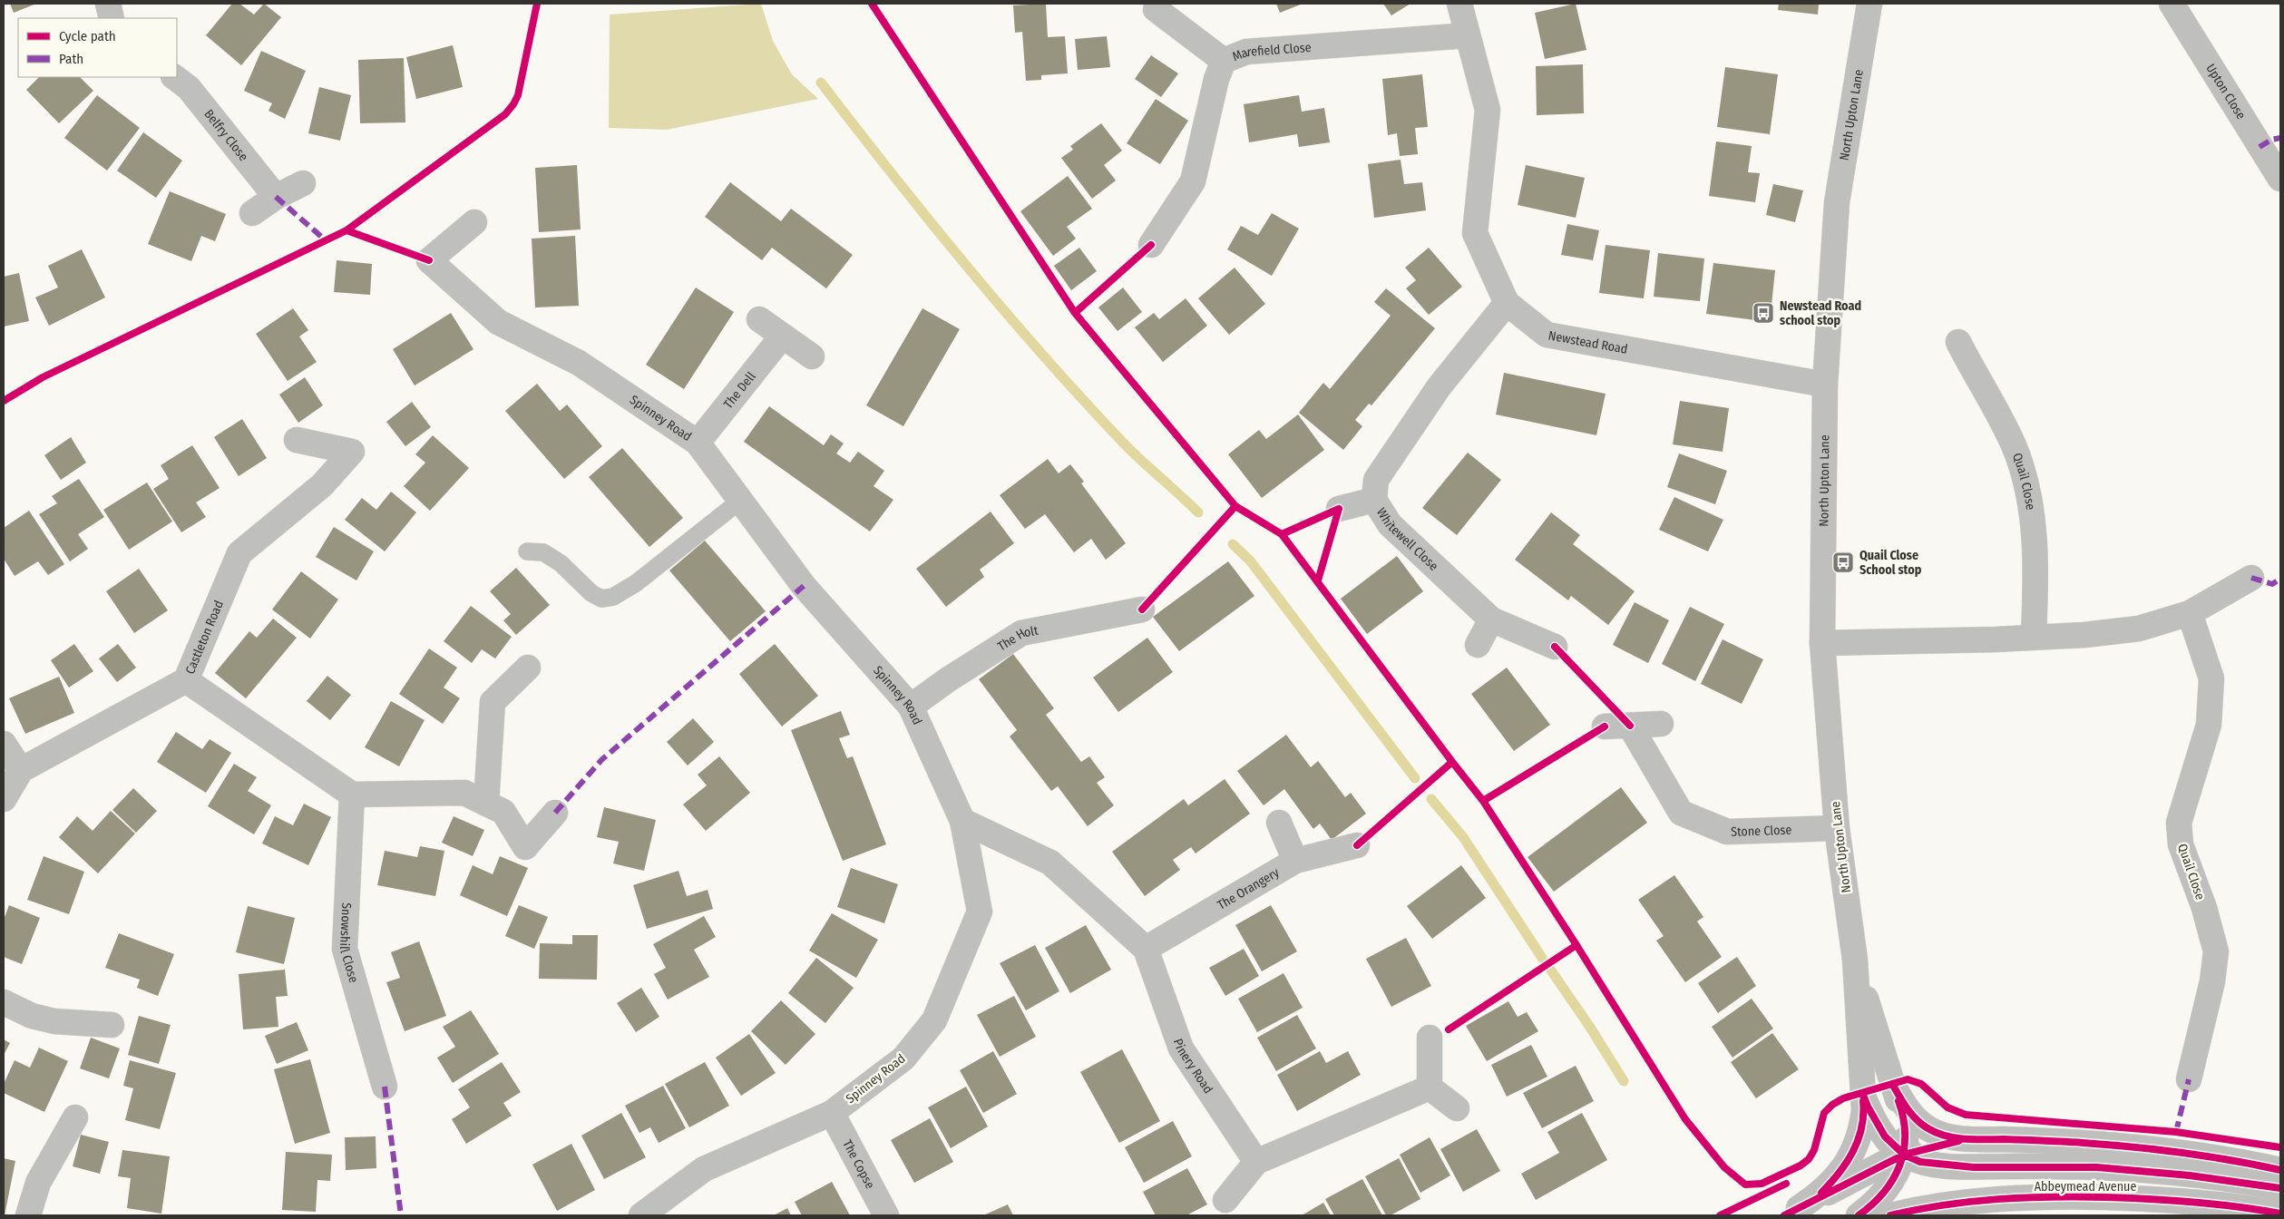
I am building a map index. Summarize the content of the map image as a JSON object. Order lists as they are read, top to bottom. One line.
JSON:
{"streets":{"street":["Marefield Close","Upton Close","North Upton Lane","Belfry Close","Newstead Road","The Dell","Spinney Road","Quail Close","Whitewell Close","Castleton Road","The Holt","Stone Close","The Orangery","Snowshill Close","Pinery Road","The Copse","Abbeymead Avenue"]},"crossings":[["Marefield Close","Newstead Road"],["North Upton Lane","Newstead Road"],["North Upton Lane","Stone Close"],["North Upton Lane","Abbeymead Avenue"],["Newstead Road","Whitewell Close"],["The Dell","Spinney Road"],["Spinney Road","The Holt"],["Spinney Road","Pinery Road"],["Spinney Road","The Copse"],["The Orangery","Pinery Road"]],"places":{"bus stop":["Newstead Road school stop","Quail Close School stop"]},"legend":["Cycle path","Path"]}
